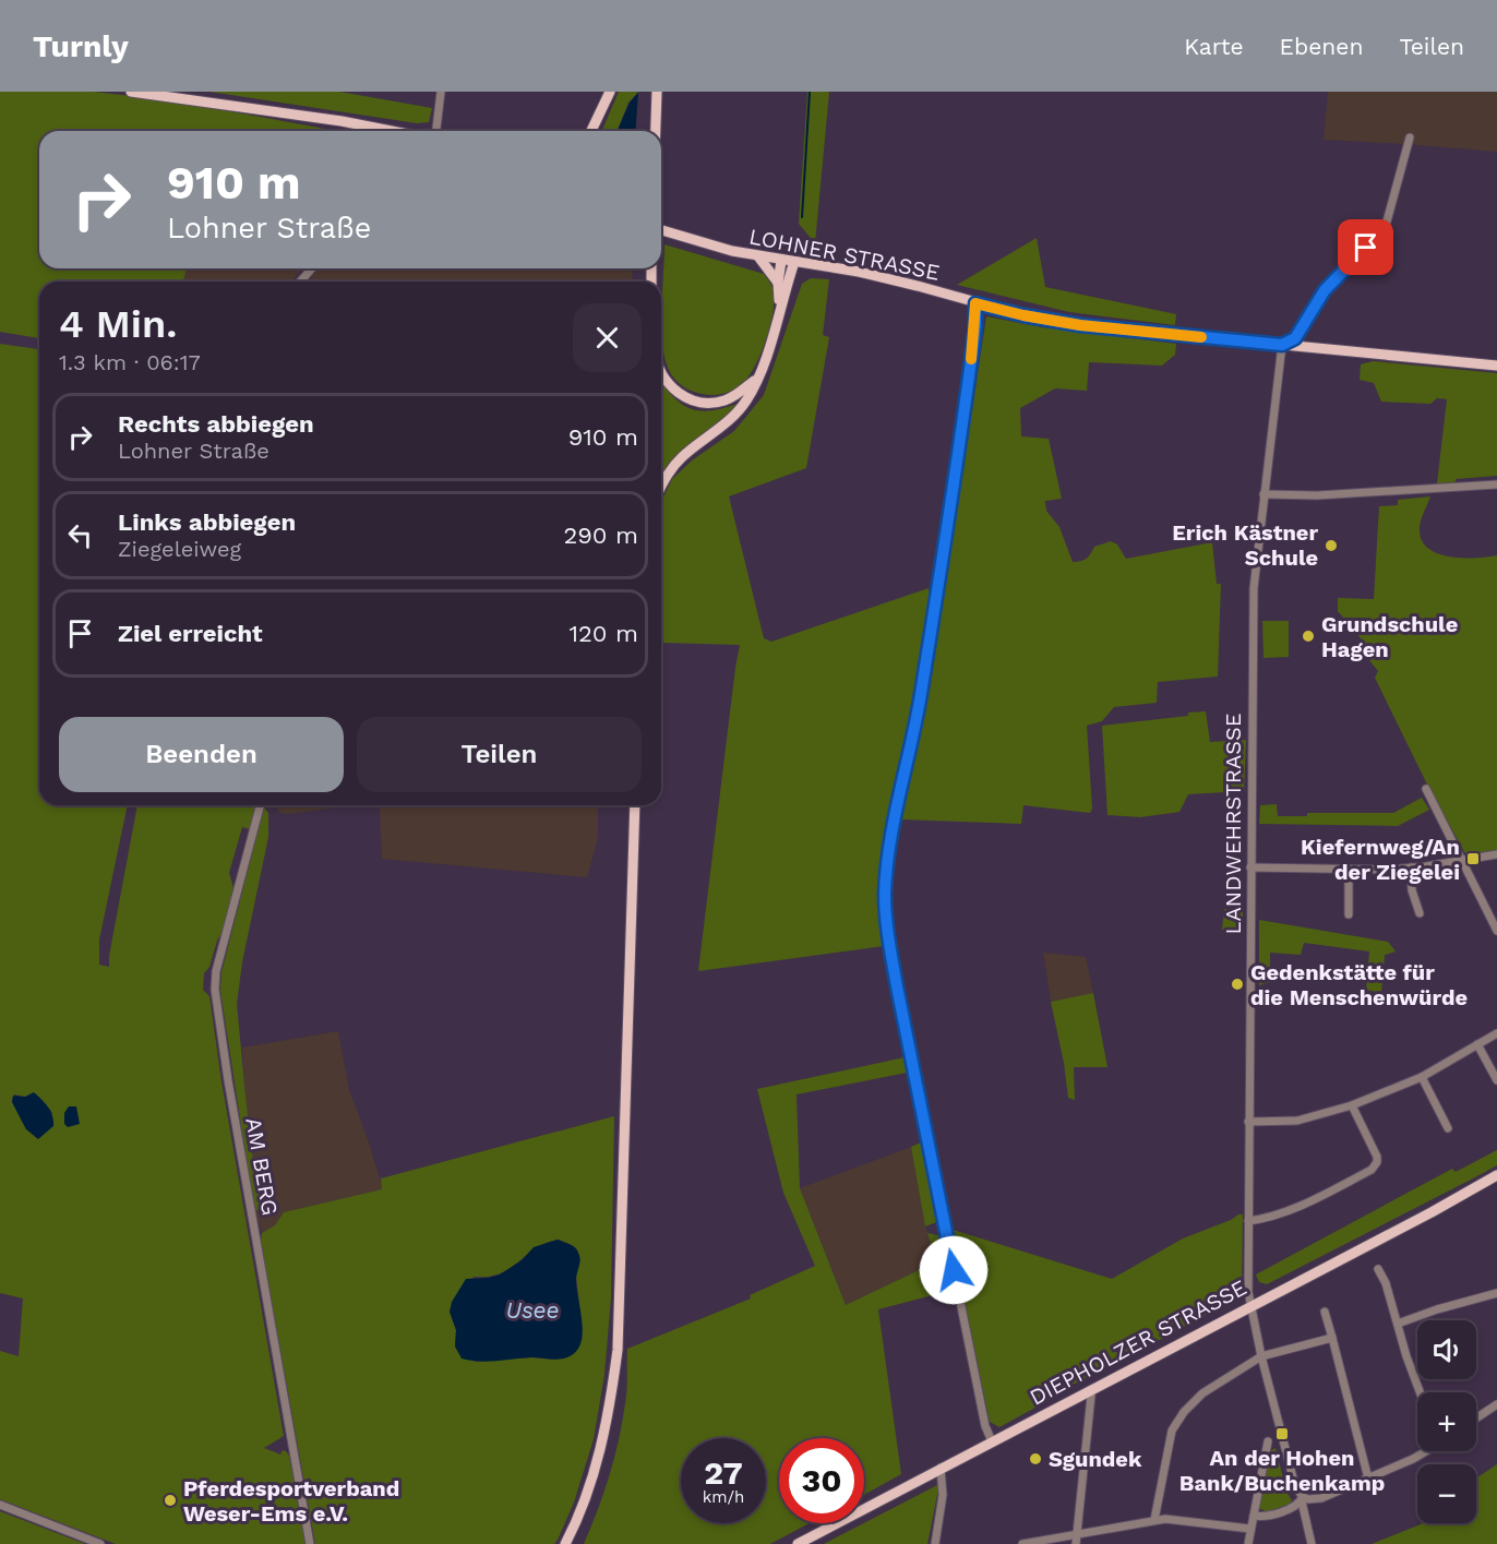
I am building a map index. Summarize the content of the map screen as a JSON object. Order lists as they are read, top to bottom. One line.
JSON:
{"streets":{"main road":["LOHNER STRASSE","DIEPHOLZER STRASSE"],"street":["LANDWEHRSTRASSE","AM BERG"]},"crossings":[["LOHNER STRASSE","LANDWEHRSTRASSE"],["LANDWEHRSTRASSE","DIEPHOLZER STRASSE"]],"water":["Usee"],"places":{"other":["Erich Kästner Schule","Grundschule Hagen","Gedenkstätte für die Menschenwürde","Sgundek","Pferdesportverband Weser-Ems e.V."],"transit":["Kiefernweg/An der Ziegelei","An der Hohen Bank/Buchenkamp"]},"page":{"header":"Turnly","nav":["Karte","Ebenen","Teilen"],"turn":["910 m","Lohner Straße"],"heading":["4 Min.","1.3 km · 06:17"],"list":[{"name":"Rechts abbiegen","note":"Lohner Straße","value":"910 m"},{"name":"Links abbiegen","note":"Ziegeleiweg","value":"290 m"},{"name":"Ziel erreicht","value":"120 m"}],"buttons":["Beenden","Teilen"],"map_buttons":["+","−"],"speed":"27 km/h","limit":"30"}}
